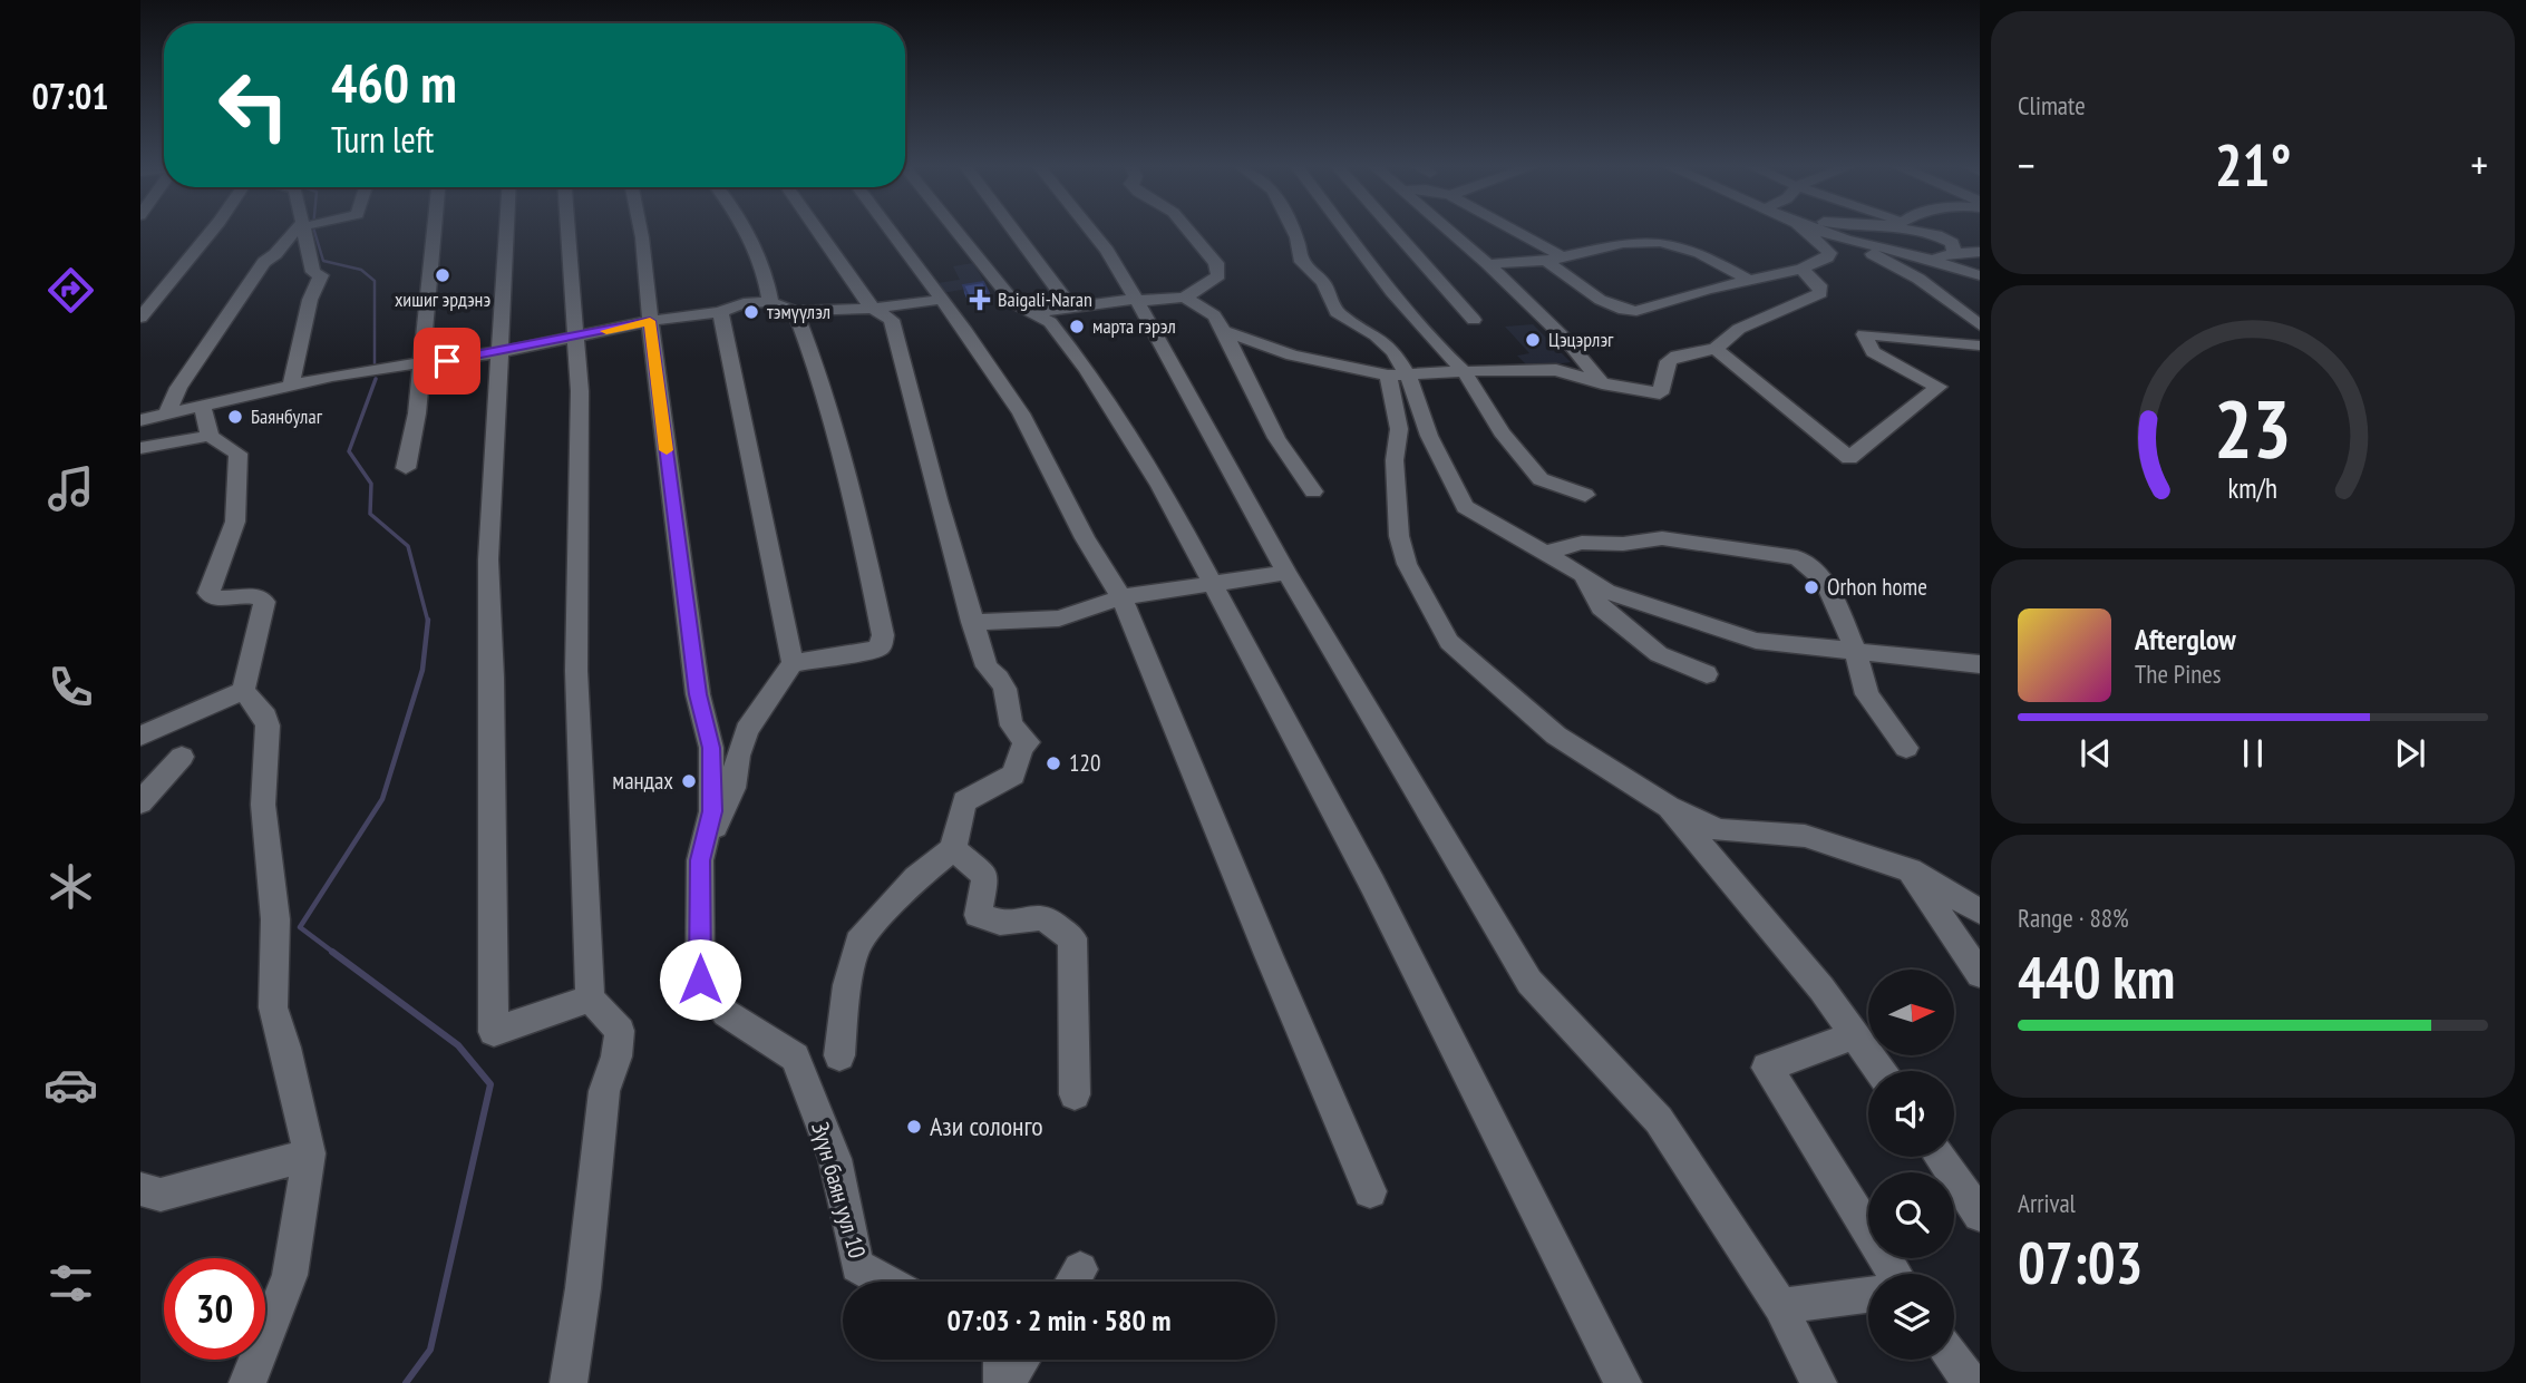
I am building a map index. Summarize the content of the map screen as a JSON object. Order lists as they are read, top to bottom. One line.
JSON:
{"streets":{"street":["Зүүн баян уул 10"]},"places":{"other":["хишиг эрдэнэ","тэмүүлэл","марта гэрэл","Цэцэрлэг","Баянбулаг","Orhon home","120","мандах","Ази солонго"],"health":["Baigali-Naran"]},"north":"right","page":{"tabs":"07:01","tile":["Climate",["Range · 88%","440 km"],["Arrival","07:03"]],"turn":["460 m","Turn left"],"heat":["−","21°","+"],"song":["Afterglow","The Pines"],"limit":"30","trip":"07:03 · 2 min · 580 m","gauge":["23","km/h"]}}
